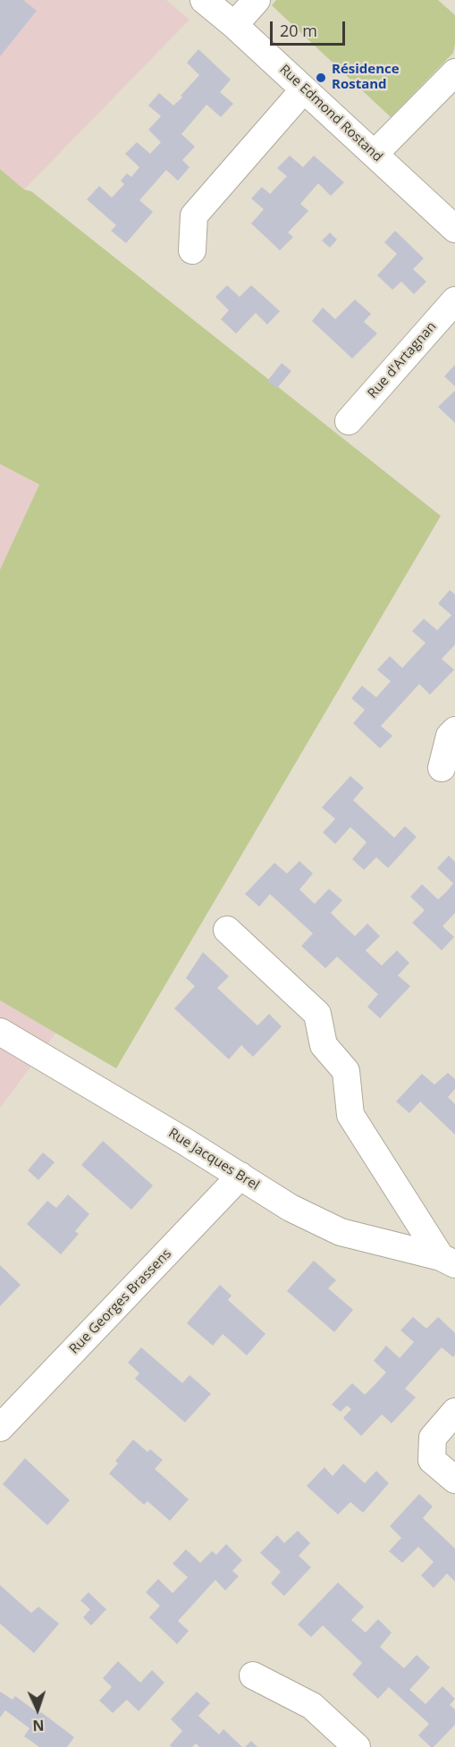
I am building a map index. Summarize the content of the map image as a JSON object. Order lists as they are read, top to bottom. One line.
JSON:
{"streets":{"street":["Rue Edmond Rostand","Rue d'Artagnan","Rue Jacques Brel","Rue Georges Brassens"]},"crossings":[["Rue Jacques Brel","Rue Georges Brassens"]],"places":["Résidence Rostand"],"scale_bar":"20 m","north":"bottom"}
